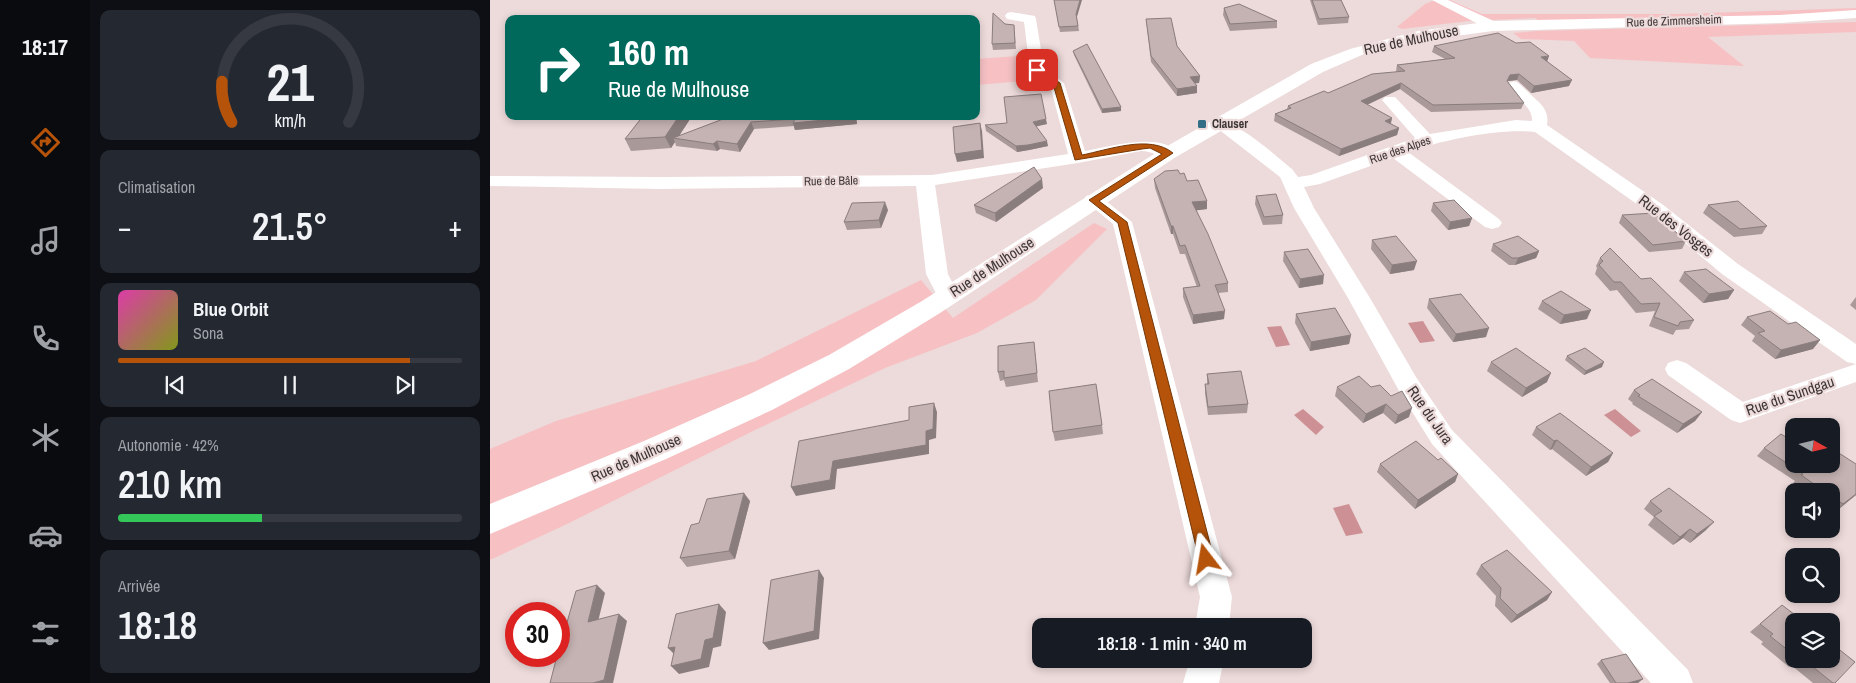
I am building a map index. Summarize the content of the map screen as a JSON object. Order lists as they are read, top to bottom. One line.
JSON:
{"streets":{"main road":["Rue de Zimmersheim","Rue de Mulhouse"],"street":["Rue des Alpes","Rue de Bâle","Rue des Vosges","Rue du Sundgau","Rue du Jura"]},"crossings":[["Rue de Zimmersheim","Rue de Mulhouse"],["Rue de Mulhouse","Rue de Bâle"],["Rue de Mulhouse","Rue du Jura"],["Rue des Alpes","Rue des Vosges"],["Rue des Alpes","Rue du Jura"]],"places":{"transit":["Clauser"]},"north":"right","page":{"tabs":"18:17","turn":["160 m","Rue de Mulhouse"],"tile":["Climatisation",["Autonomie · 42%","210 km"],["Arrivée","18:18"]],"heat":["−","21.5°","+"],"song":["Blue Orbit","Sona"],"limit":"30","trip":"18:18 · 1 min · 340 m","gauge":["21","km/h"]}}
